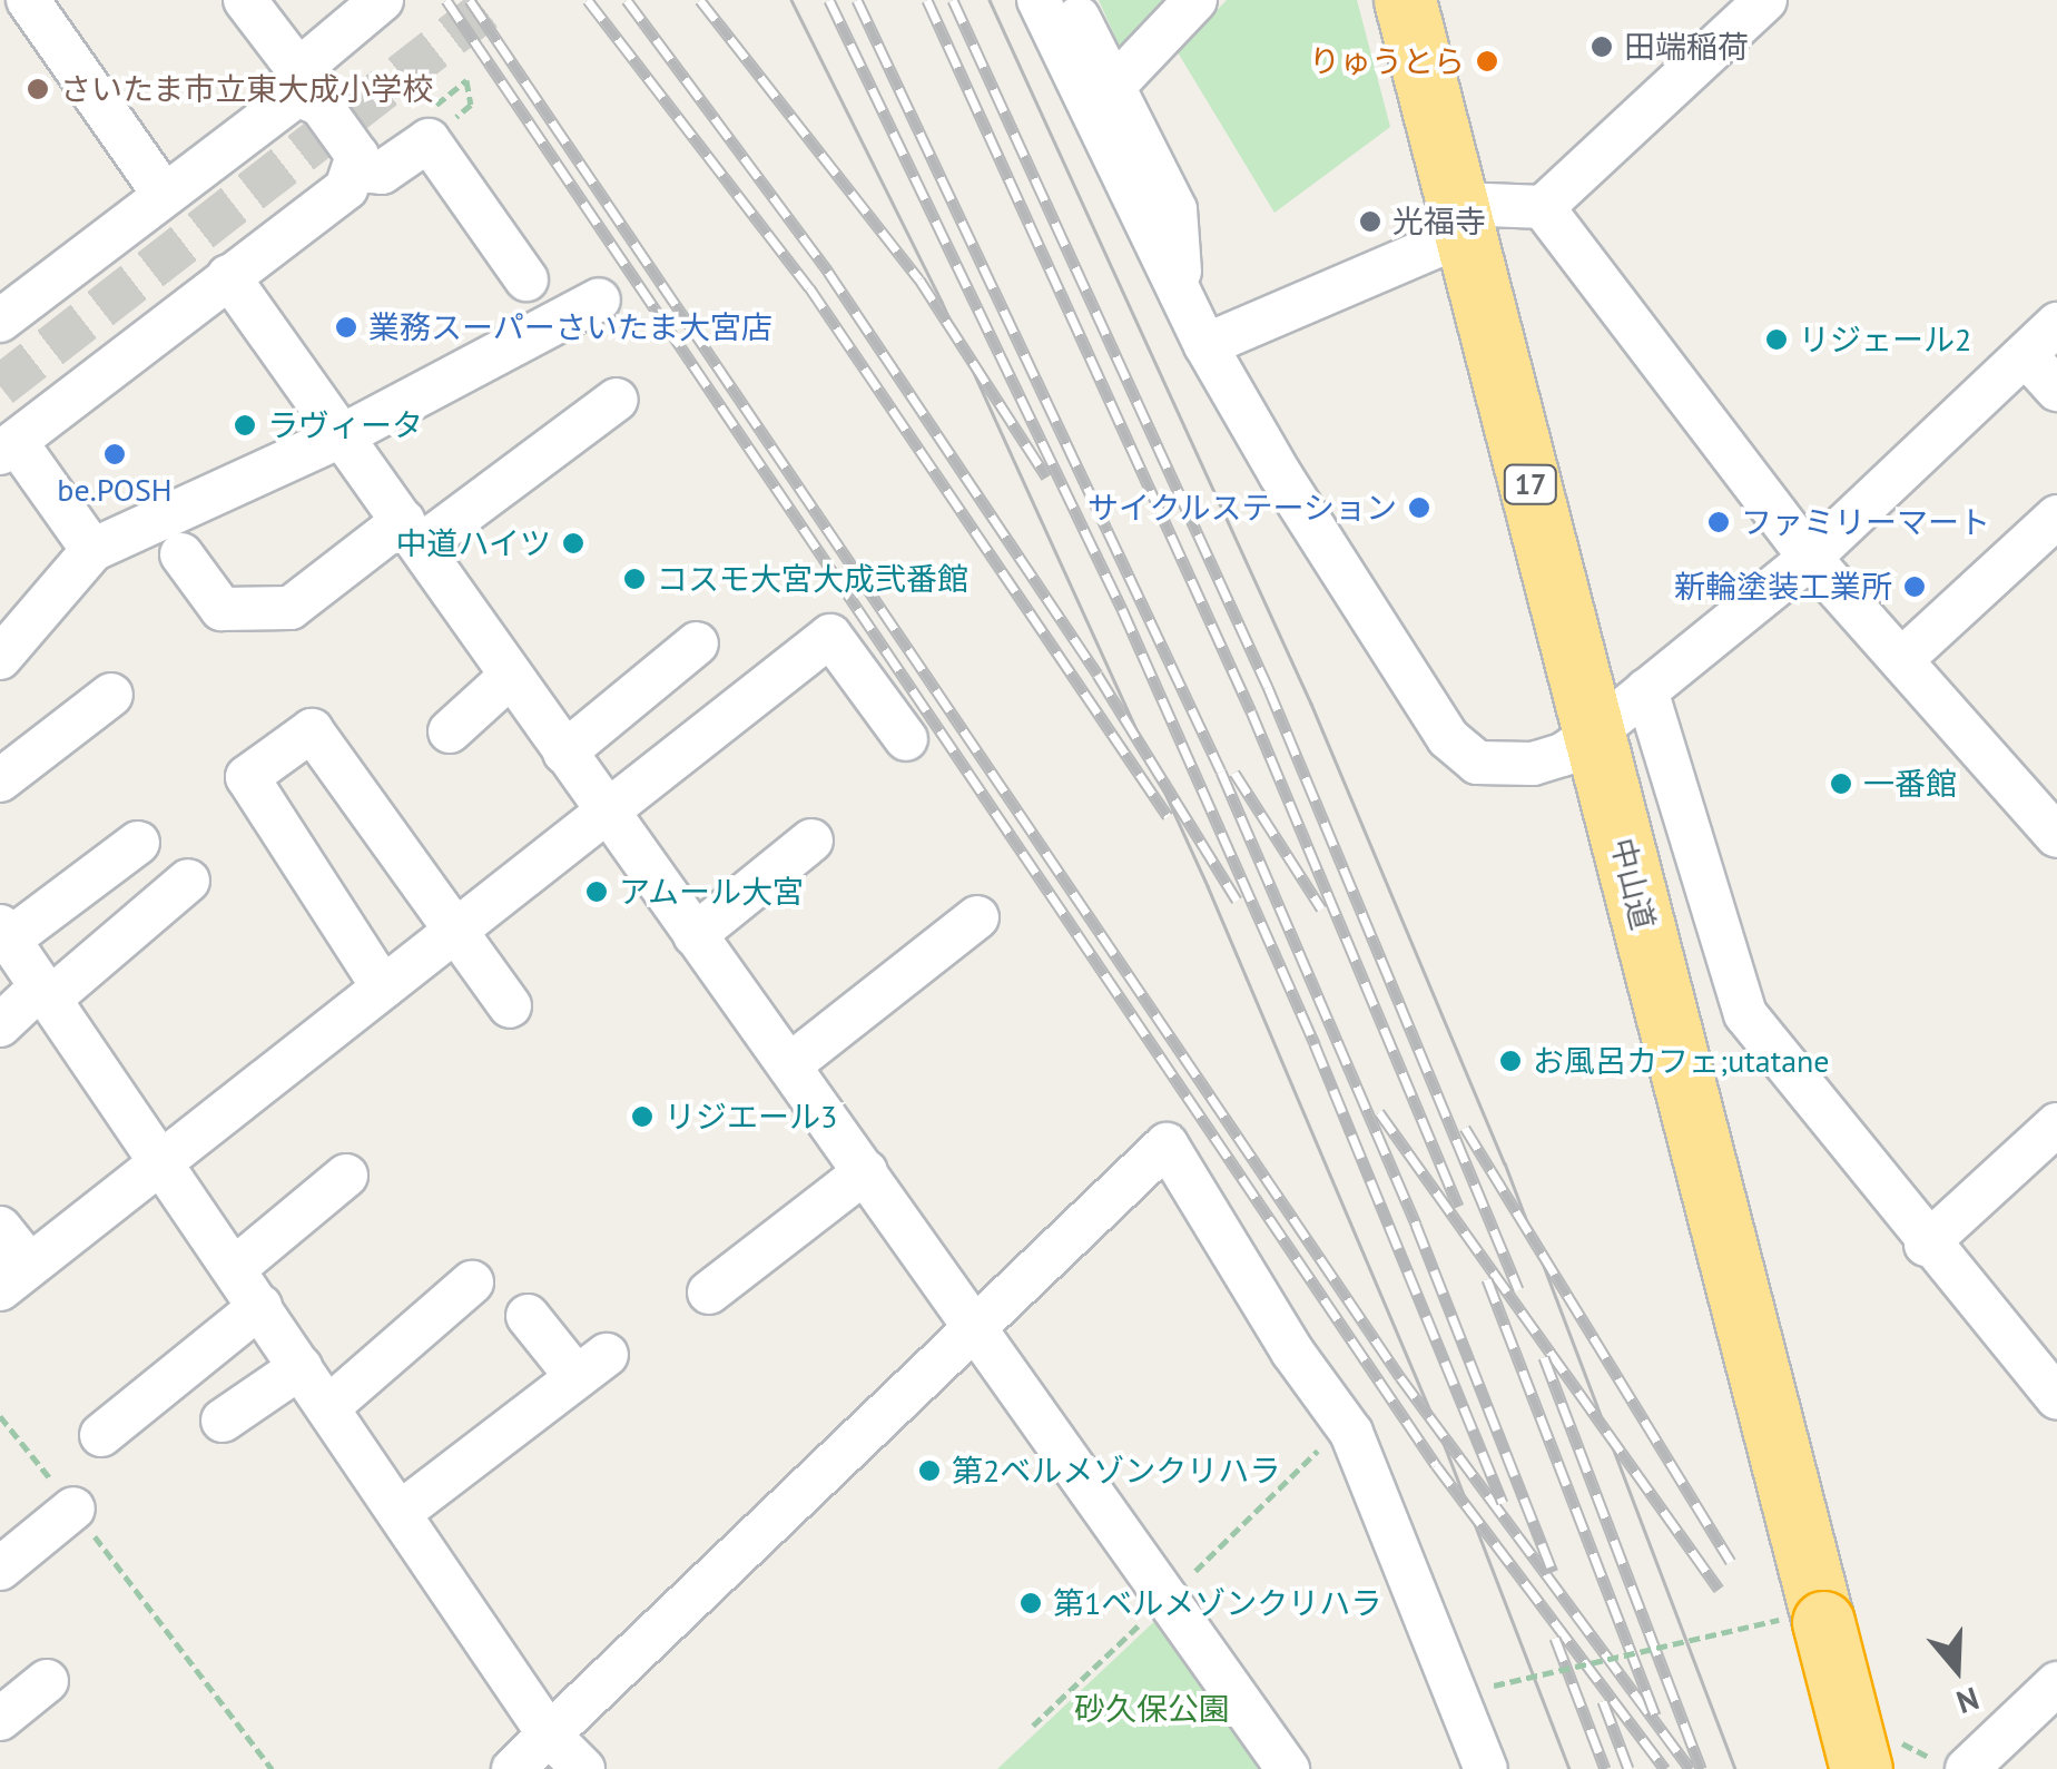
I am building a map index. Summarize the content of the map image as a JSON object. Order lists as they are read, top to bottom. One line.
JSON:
{"streets":{"highway":["17","中山道"]},"parks":["砂久保公園"],"places":["田端稲荷","りゅうとら","さいたま市立東大成小学校","光福寺","業務スーパーさいたま大宮店","リジェール2","ラヴィータ","be.POSH","サイクルステーション","ファミリーマート","中道ハイツ","コスモ大宮大成弐番館","新輪塗装工業所","一番館","アムール大宮","お風呂カフェ;utatane","リジエール3","第2ベルメゾンクリハラ","第1ベルメゾンクリハラ"],"north":"bottom"}
